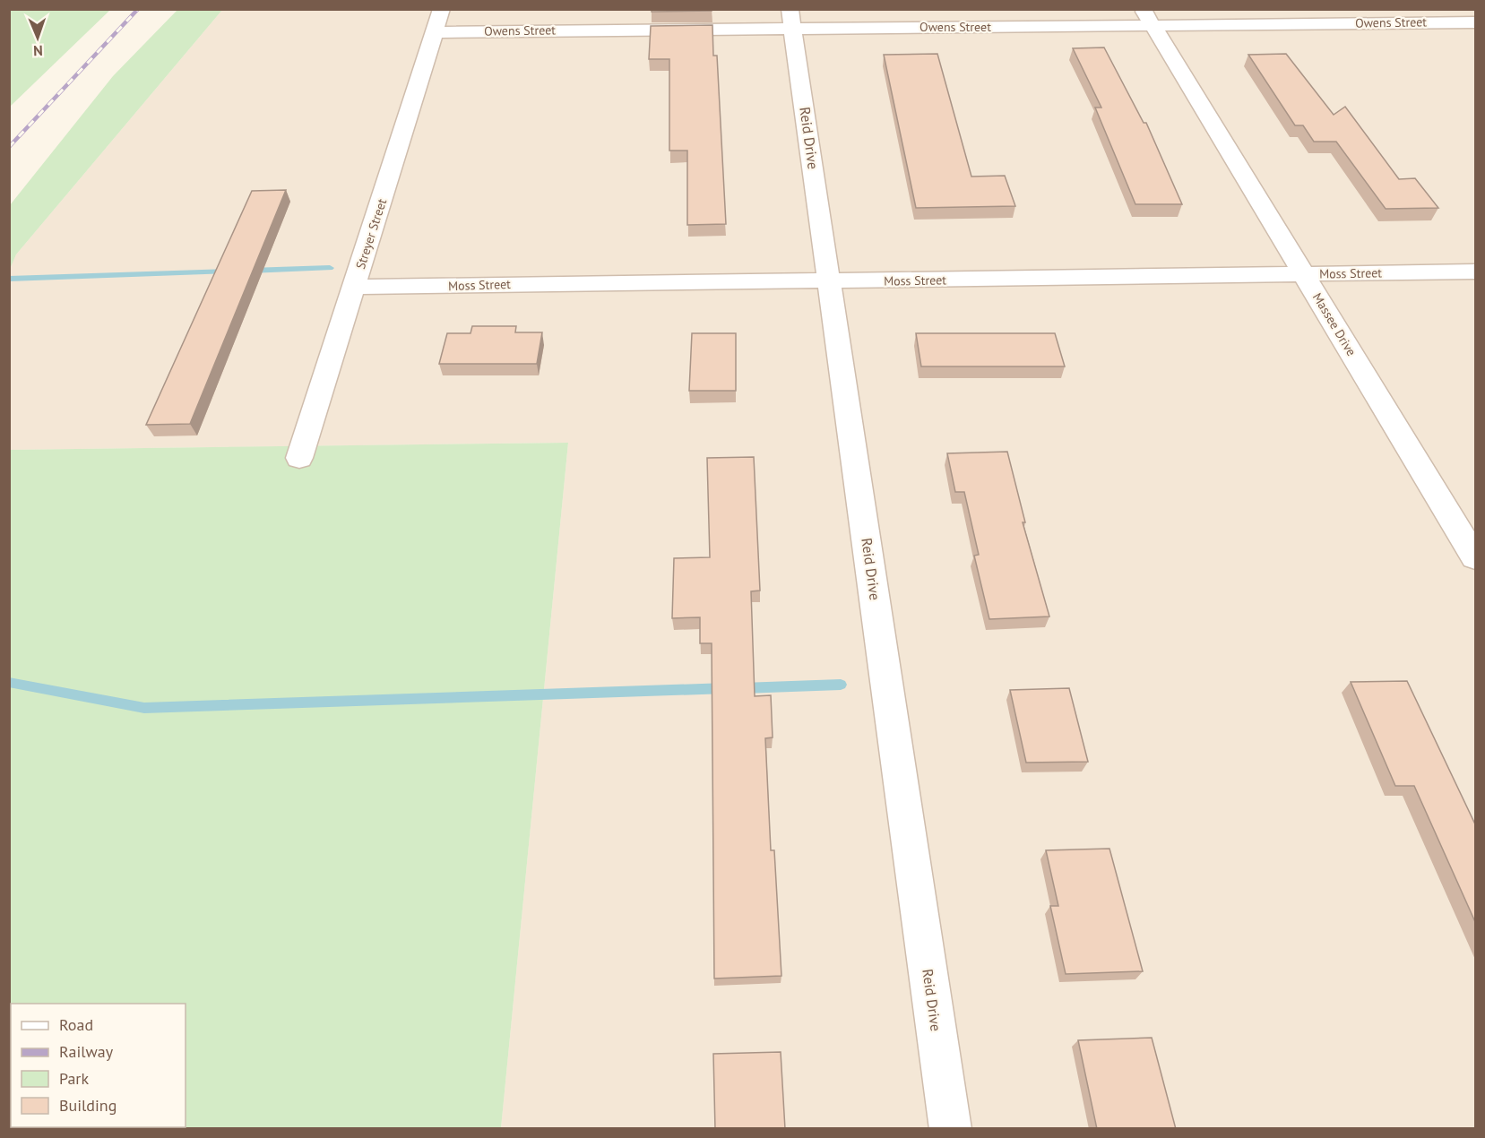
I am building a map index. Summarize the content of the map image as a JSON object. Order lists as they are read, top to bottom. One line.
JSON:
{"streets":{"street":["Owens Street","Reid Drive","Streyer Street","Moss Street","Massee Drive"]},"crossings":[["Owens Street","Reid Drive"],["Owens Street","Streyer Street"],["Owens Street","Massee Drive"],["Reid Drive","Moss Street"],["Streyer Street","Moss Street"],["Moss Street","Massee Drive"]],"legend":["Road","Railway","Park","Building"],"north":"bottom"}
